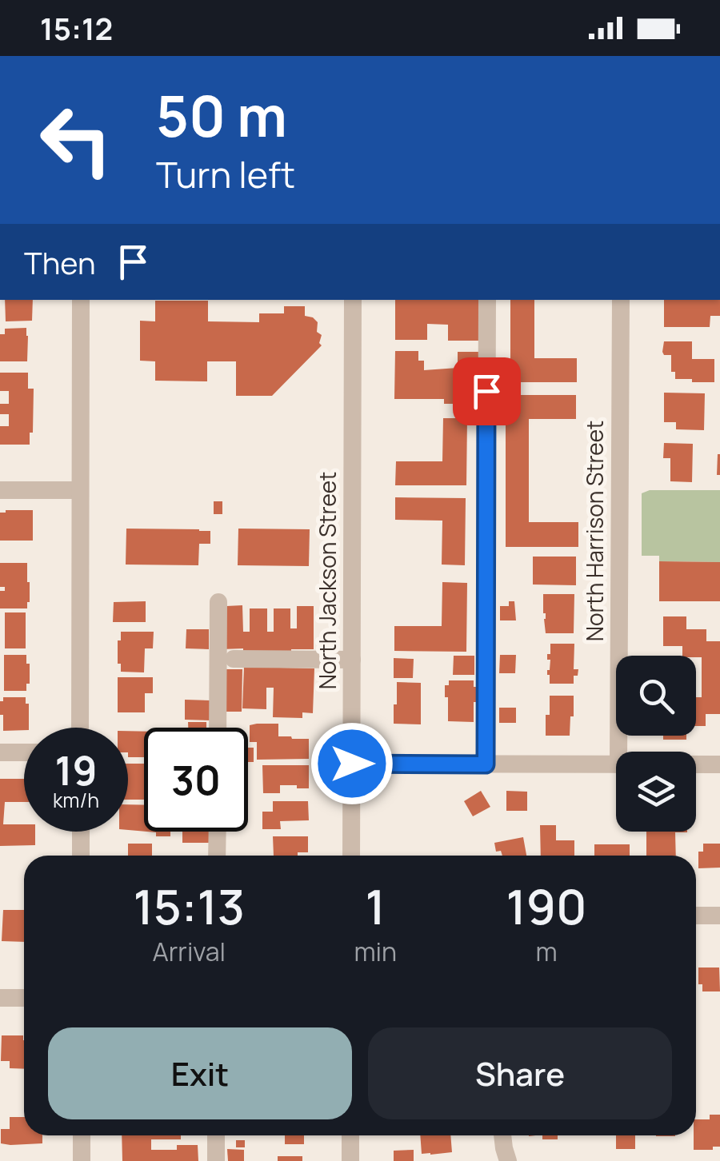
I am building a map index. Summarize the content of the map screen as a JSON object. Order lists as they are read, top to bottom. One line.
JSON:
{"streets":{"street":["North Harrison Street","North Jackson Street"]},"page":{"status":"15:12","turn":["50 m","Turn left"],"then":"Then","speed":"19 km/h","limit":"30","eta":["15:13","Arrival","1","min","190","m"],"buttons":["Exit","Share"]}}
